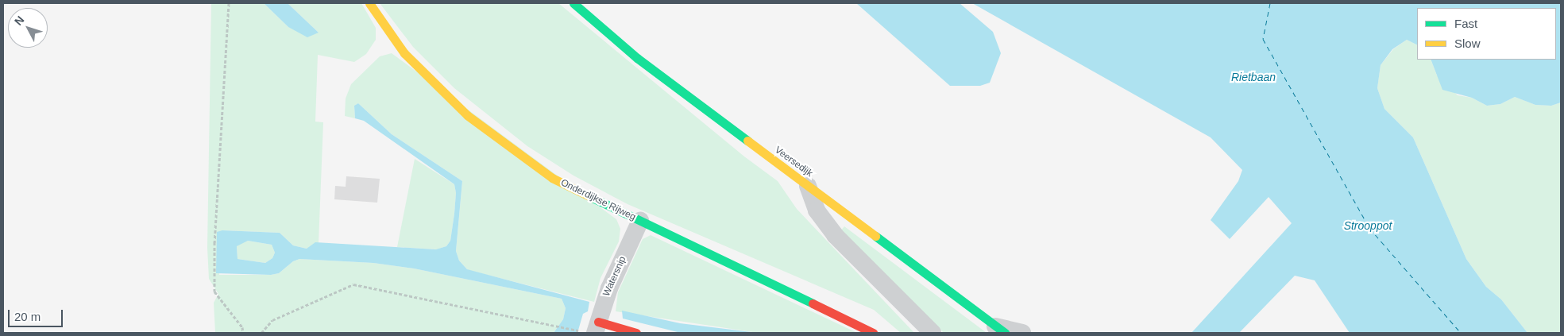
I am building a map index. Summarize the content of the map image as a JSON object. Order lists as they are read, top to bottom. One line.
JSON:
{"streets":{"street":["Veersedijk","Onderdijkse Rijweg","Watersnip"]},"crossings":[["Onderdijkse Rijweg","Watersnip"]],"water":["Rietbaan","Strooppot"],"legend":["Fast","Slow"],"scale_bar":"20 m","north":"top left"}
